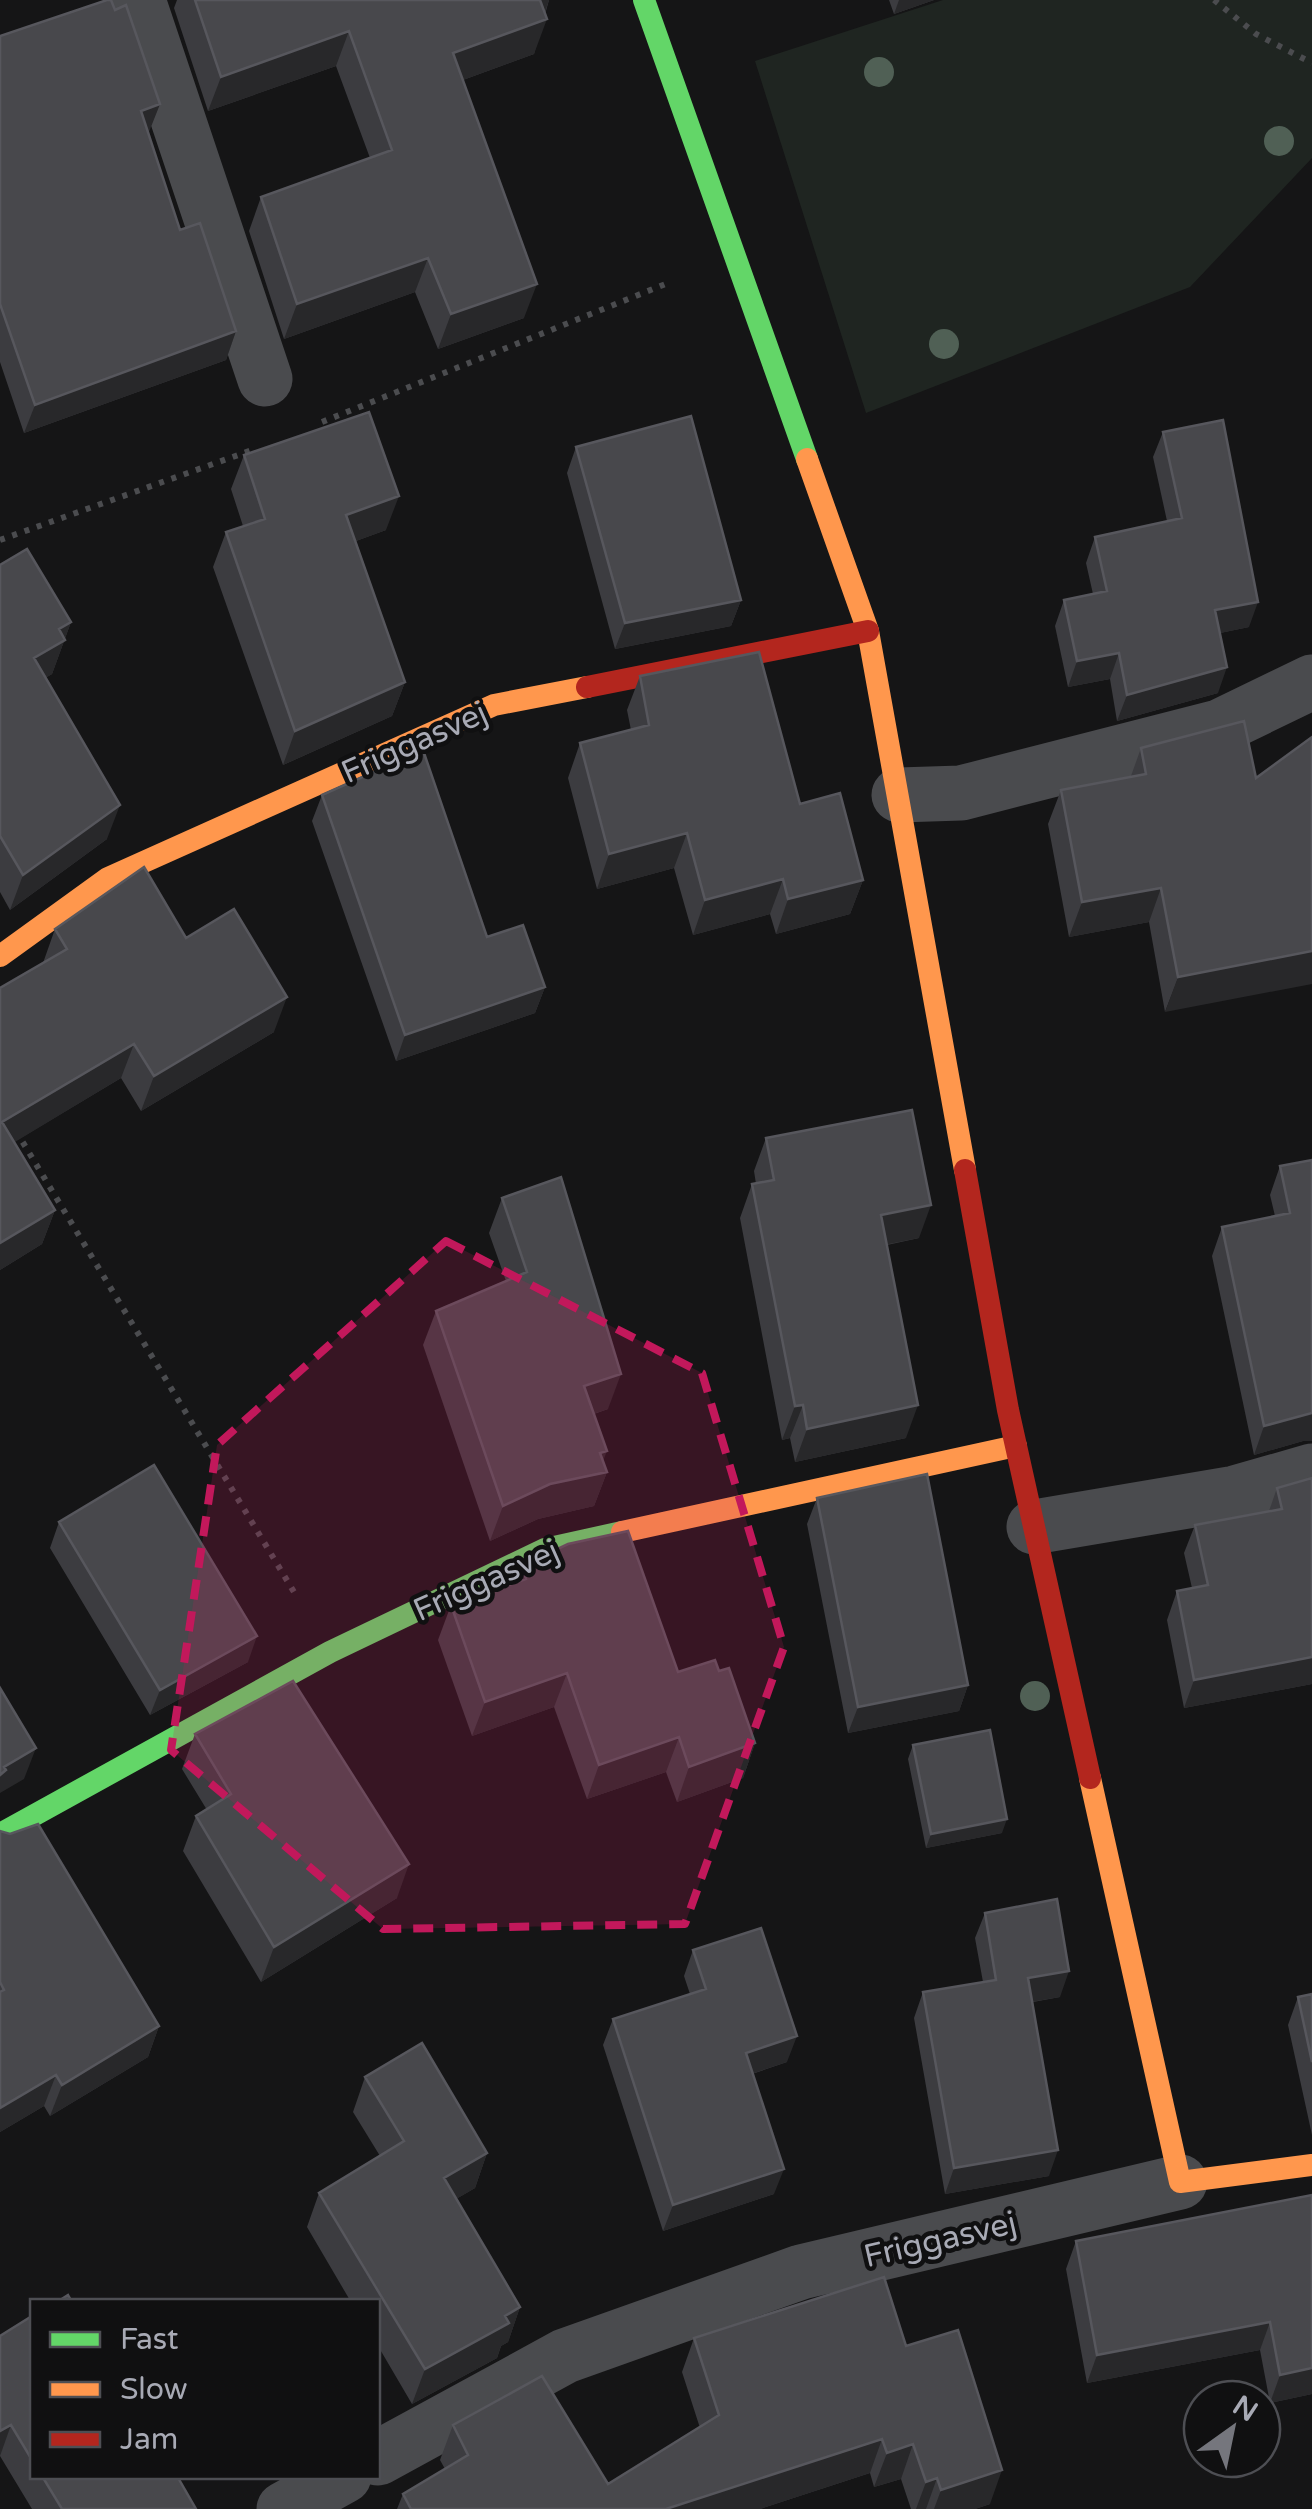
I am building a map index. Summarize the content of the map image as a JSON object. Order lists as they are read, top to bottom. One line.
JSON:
{"streets":{"street":["Friggasvej"]},"legend":["Fast","Slow","Jam"],"north":"top right"}
